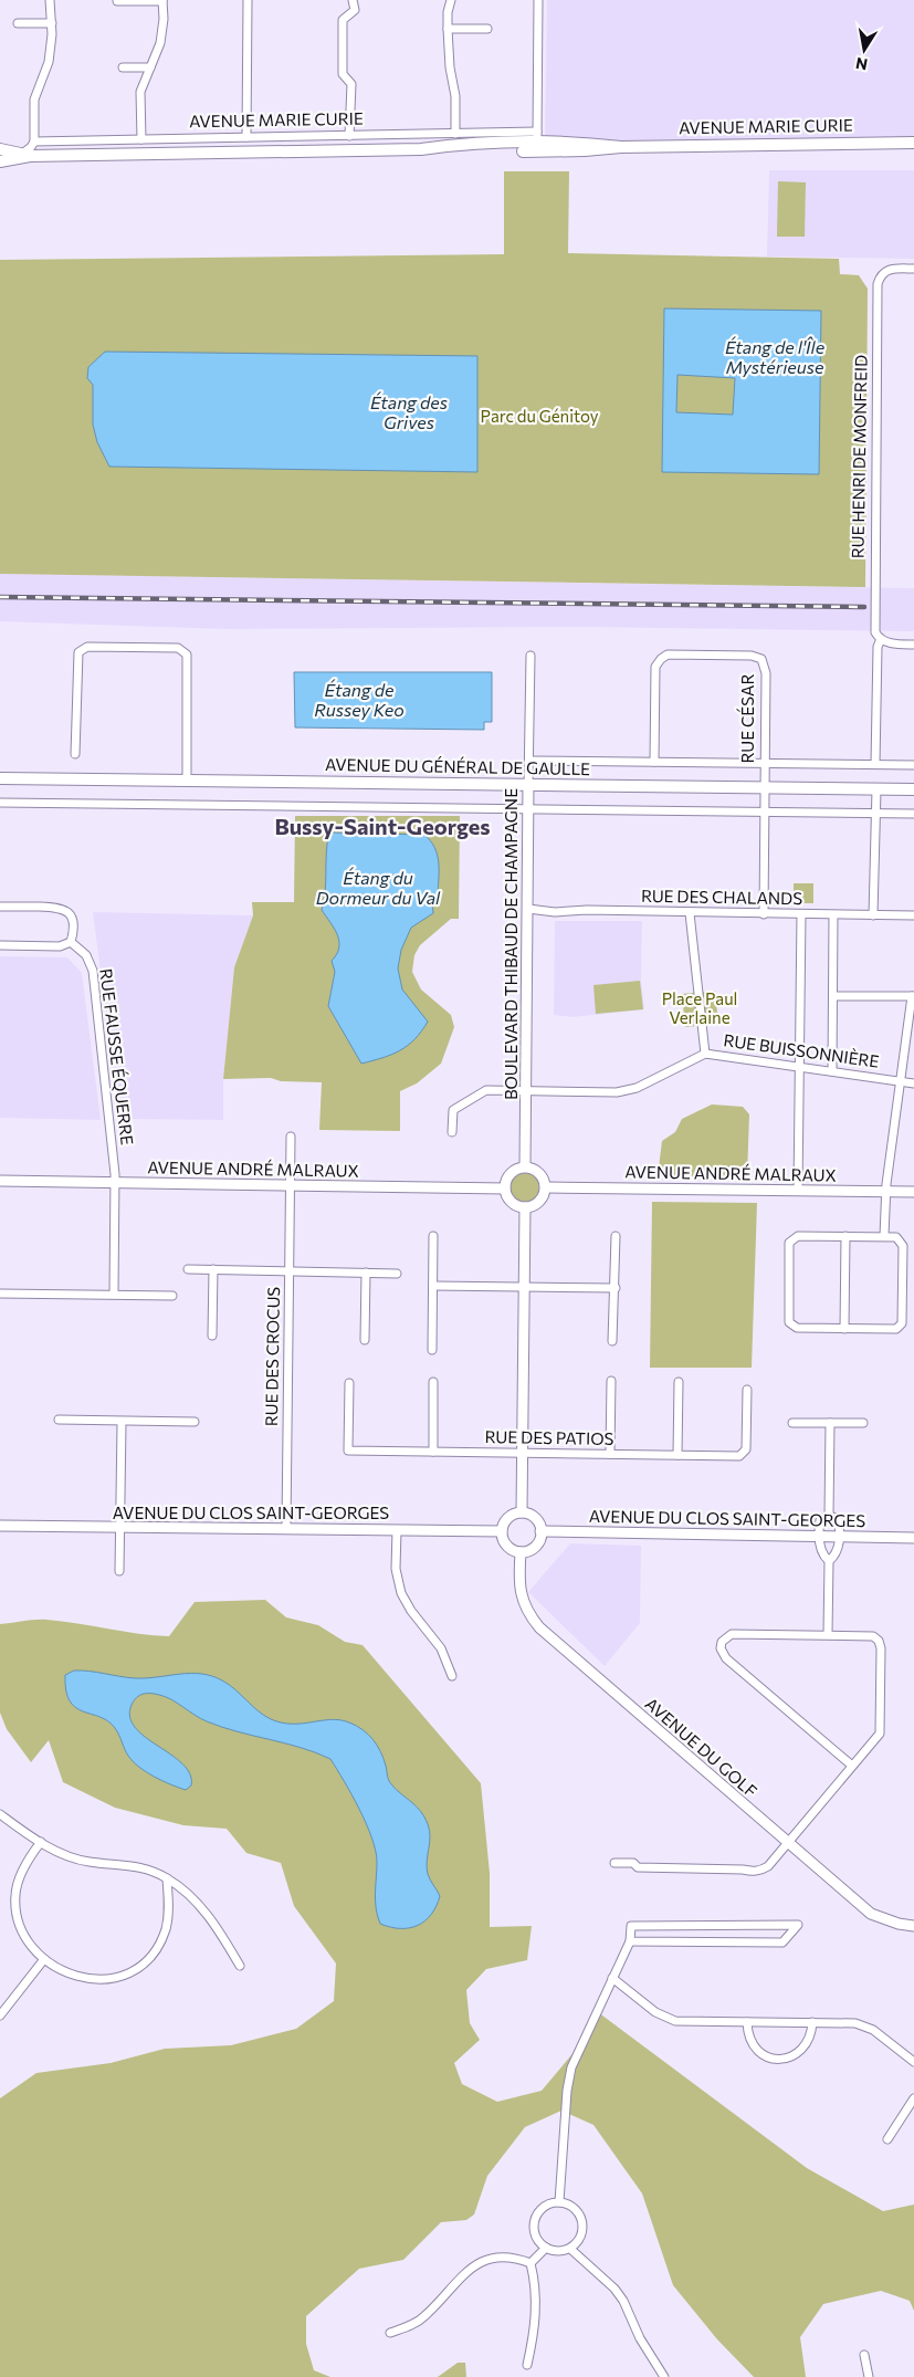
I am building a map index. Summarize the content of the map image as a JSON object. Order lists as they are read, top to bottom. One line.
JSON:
{"streets":{"main road":["AVENUE MARIE CURIE","AVENUE DU GÉNÉRAL DE GAULLE"],"street":["RUE HENRI DE MONFREID","RUE CÉSAR","RUE DES CHALANDS","BOULEVARD THIBAUD DE CHAMPAGNE","RUE BUISSONNIÈRE","RUE FAUSSE ÉQUERRE","AVENUE ANDRÉ MALRAUX","RUE DES CROCUS","RUE DES PATIOS","AVENUE DU CLOS SAINT-GEORGES","AVENUE DU GOLF"]},"crossings":[["RUE CÉSAR","AVENUE DU GÉNÉRAL DE GAULLE"],["RUE CÉSAR","RUE DES CHALANDS"],["AVENUE DU GÉNÉRAL DE GAULLE","BOULEVARD THIBAUD DE CHAMPAGNE"],["RUE DES CHALANDS","BOULEVARD THIBAUD DE CHAMPAGNE"],["BOULEVARD THIBAUD DE CHAMPAGNE","RUE BUISSONNIÈRE"],["BOULEVARD THIBAUD DE CHAMPAGNE","AVENUE ANDRÉ MALRAUX"],["RUE FAUSSE ÉQUERRE","AVENUE ANDRÉ MALRAUX"],["AVENUE ANDRÉ MALRAUX","RUE DES CROCUS"],["RUE DES CROCUS","AVENUE DU CLOS SAINT-GEORGES"],["AVENUE DU CLOS SAINT-GEORGES","AVENUE DU GOLF"]],"districts":["Bussy-Saint-Georges"],"water":["Étang de l'Île Mystérieuse","Étang des Grives","Étang de Russey Keo","Étang du Dormeur du Val"],"parks":["Parc du Génitoy","Place Paul Verlaine"],"north":"bottom"}
